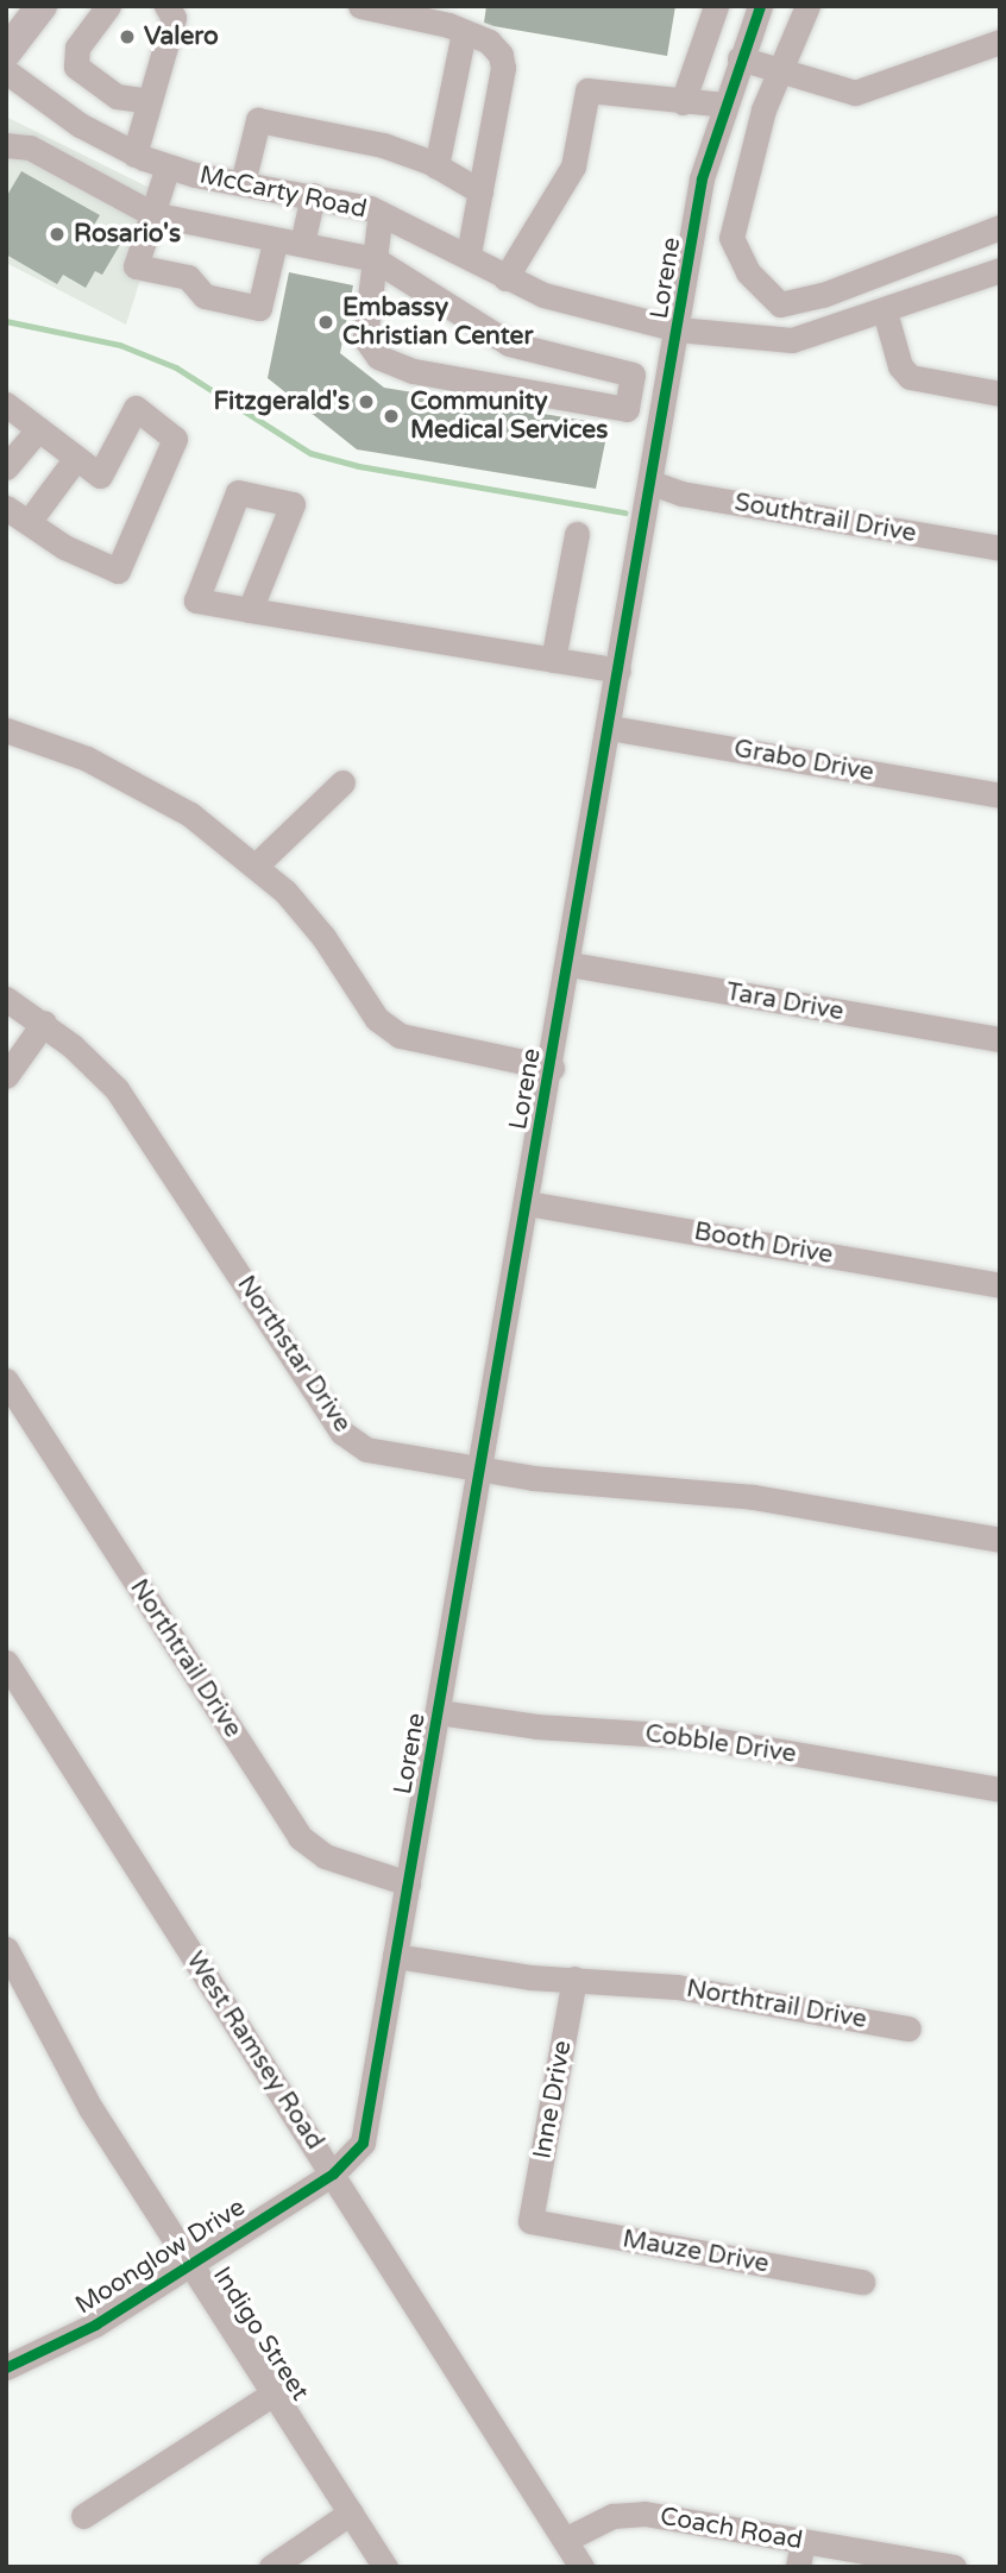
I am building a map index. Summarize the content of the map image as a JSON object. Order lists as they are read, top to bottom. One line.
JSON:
{"streets":{"street":["McCarty Road","Lorene","Southtrail Drive","Grabo Drive","Tara Drive","Booth Drive","Northstar Drive","Northtrail Drive","Cobble Drive","West Ramsey Road","Inne Drive","Mauze Drive","Moonglow Drive","Indigo Street","Coach Road"]},"crossings":[["McCarty Road","Lorene"],["Lorene","Southtrail Drive"],["Lorene","Grabo Drive"],["Lorene","Tara Drive"],["Lorene","Booth Drive"],["Lorene","Northstar Drive"],["Lorene","Northtrail Drive"],["Lorene","Cobble Drive"],["Lorene","West Ramsey Road"],["Lorene","Moonglow Drive"],["Northtrail Drive","Inne Drive"],["West Ramsey Road","Moonglow Drive"],["West Ramsey Road","Coach Road"],["Inne Drive","Mauze Drive"],["Moonglow Drive","Indigo Street"]],"places":["Valero","Rosario's","Embassy Christian Center","Fitzgerald's","Community Medical Services"]}
